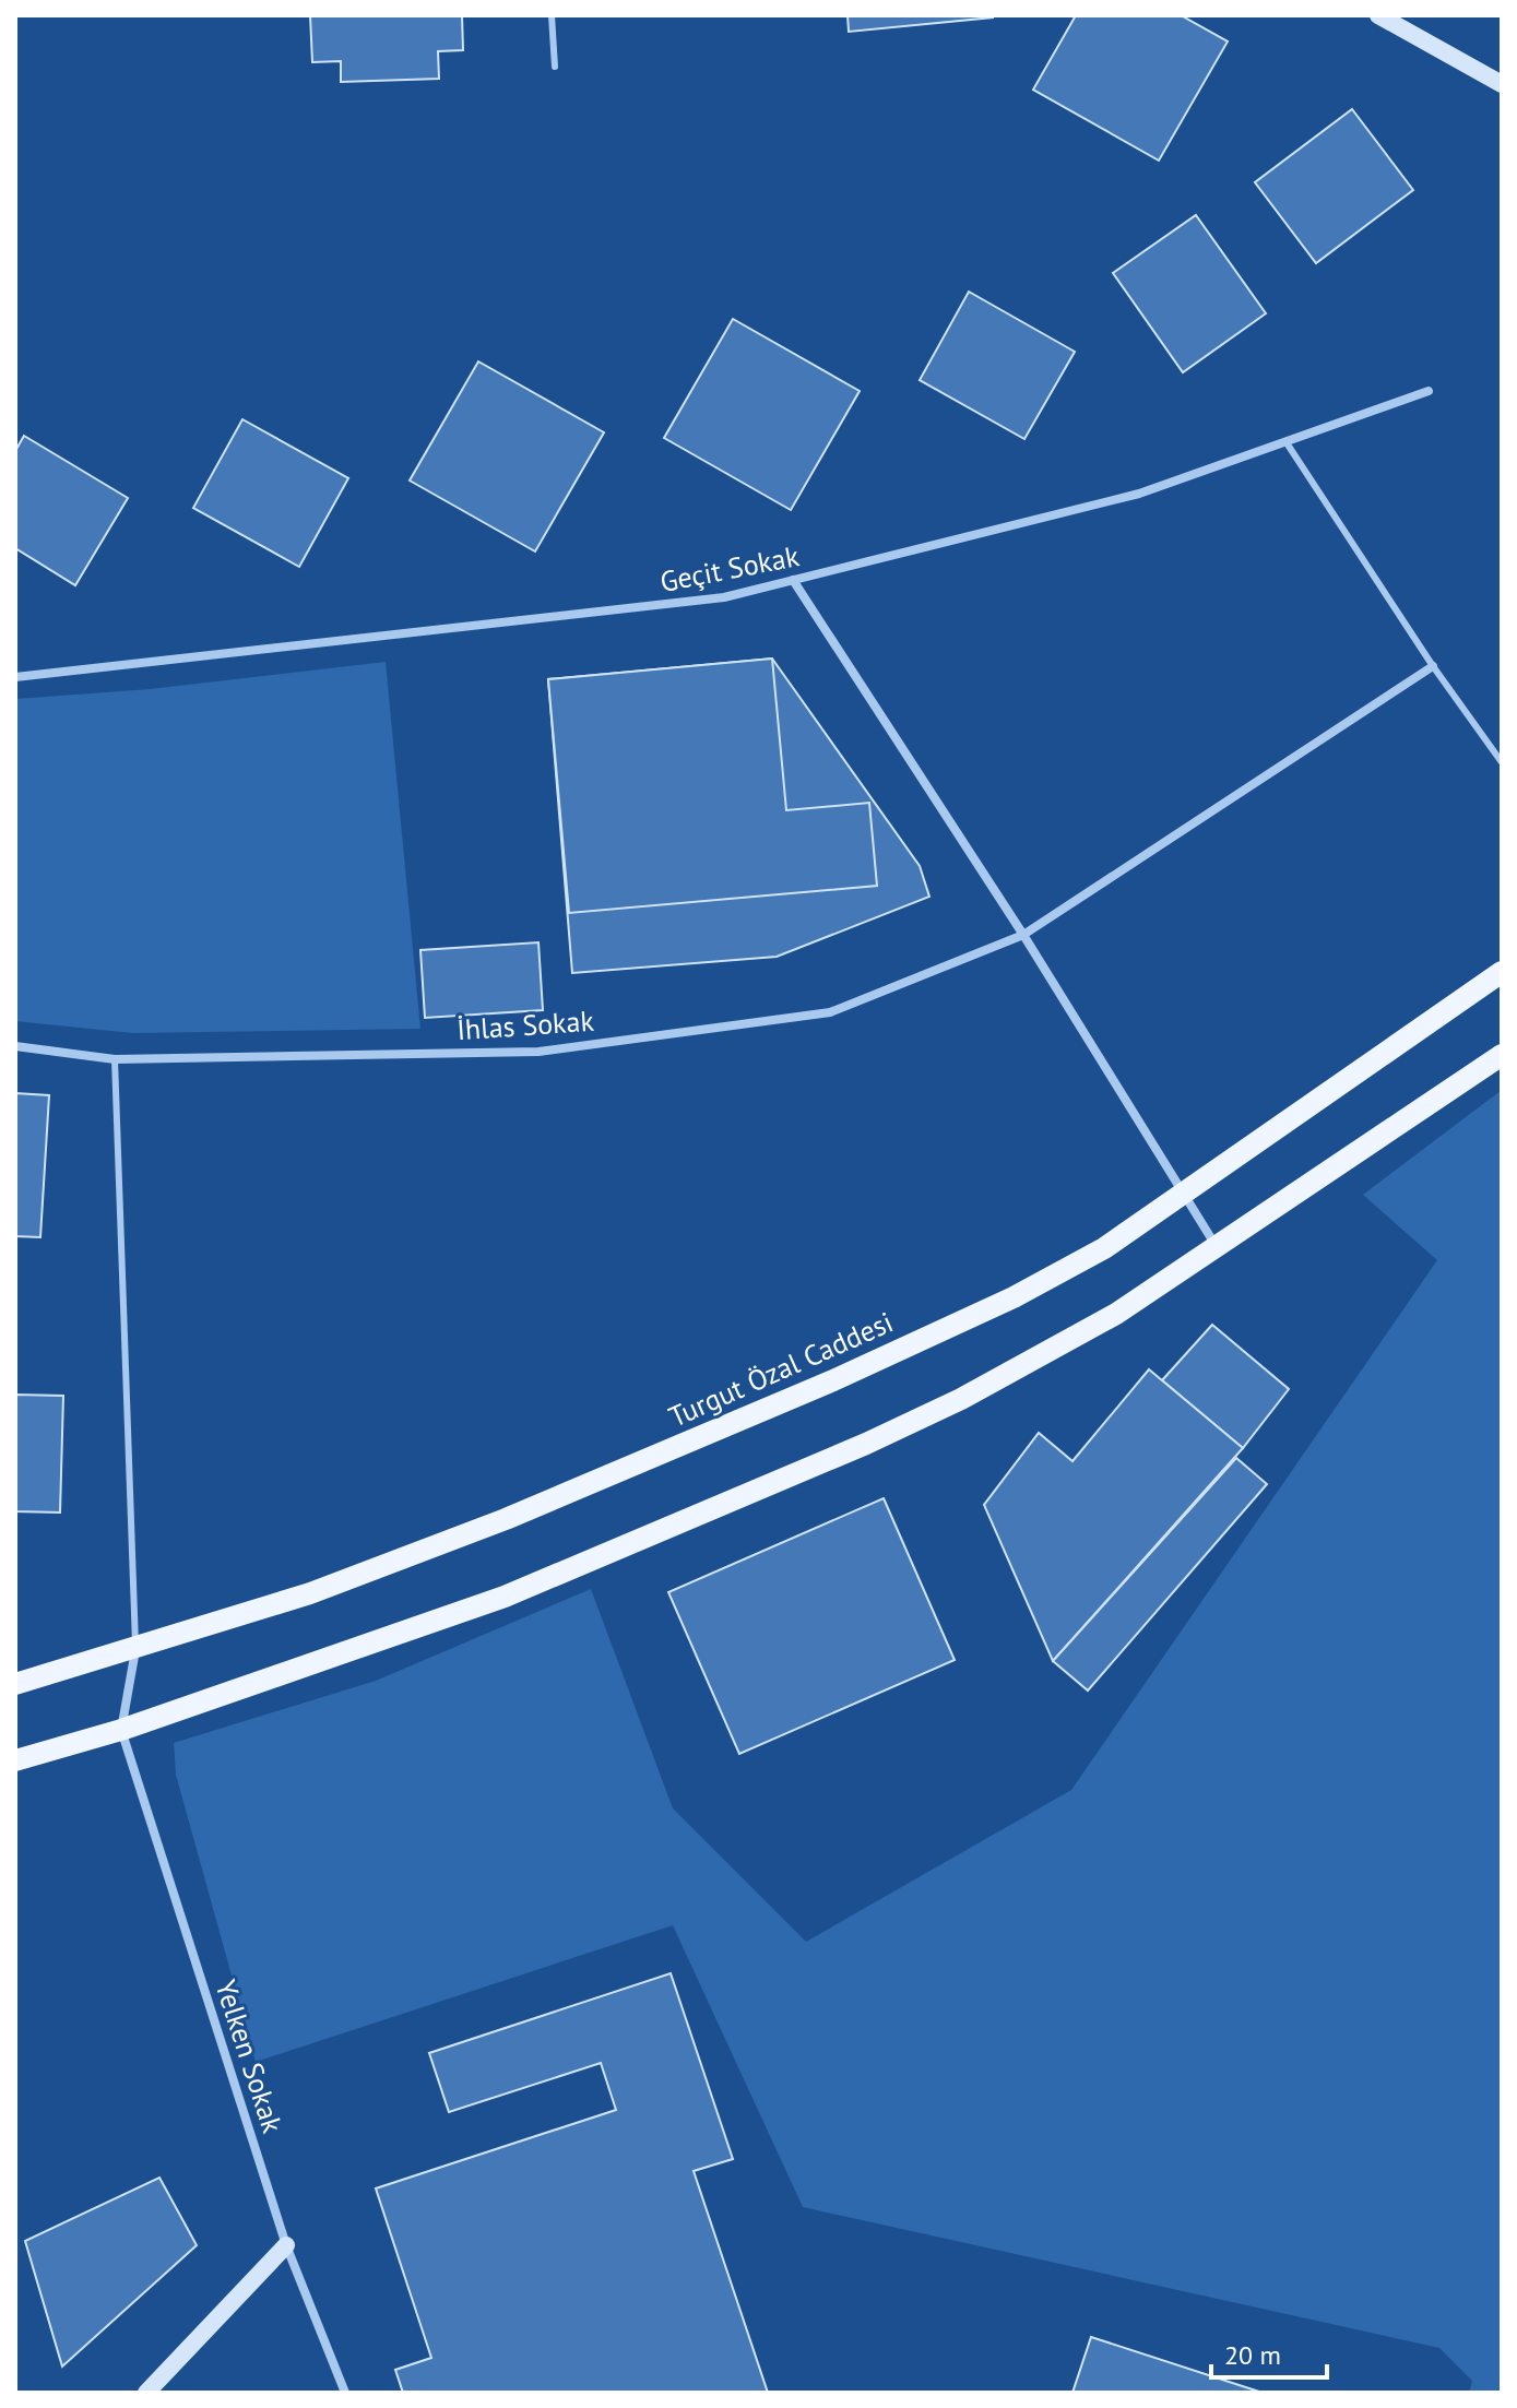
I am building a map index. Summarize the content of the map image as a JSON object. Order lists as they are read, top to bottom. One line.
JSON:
{"streets":{"main road":["Turgut Özal Caddesi"],"street":["Geçit Sokak","İhlas Sokak","Yelken Sokak"]},"scale_bar":"20 m"}
